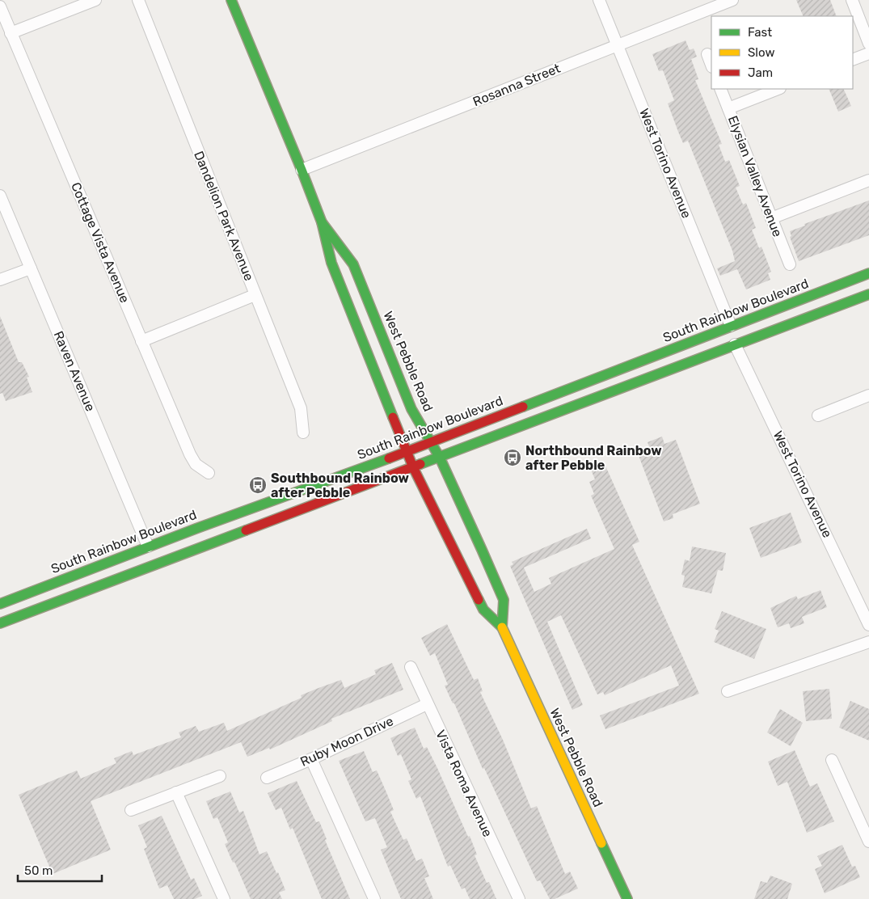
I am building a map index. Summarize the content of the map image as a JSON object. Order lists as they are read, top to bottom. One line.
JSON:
{"streets":{"main road":["South Rainbow Boulevard","West Pebble Road"],"street":["Rosanna Street","West Torino Avenue","Elysian Valley Avenue","Dandelion Park Avenue","Cottage Vista Avenue","Raven Avenue","Ruby Moon Drive","Vista Roma Avenue"]},"crossings":[["Rosanna Street","West Torino Avenue"],["Rosanna Street","West Pebble Road"],["West Torino Avenue","South Rainbow Boulevard"],["South Rainbow Boulevard","West Pebble Road"],["South Rainbow Boulevard","Raven Avenue"],["Ruby Moon Drive","Vista Roma Avenue"]],"places":{"bus stop":["Northbound Rainbow after Pebble","Southbound Rainbow after Pebble"]},"legend":["Fast","Slow","Jam"],"scale_bar":"50 m"}
